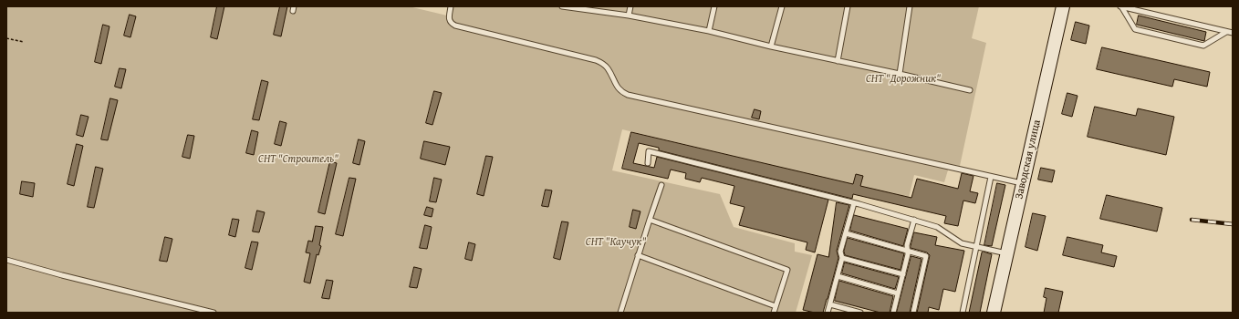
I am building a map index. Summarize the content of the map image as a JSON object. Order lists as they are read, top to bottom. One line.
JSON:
{"streets":{"main road":["Заводская улица"]},"parks":["СНТ \"Дорожник\"","СНТ \"Строитель\"","СНТ \"Каучук\""]}
